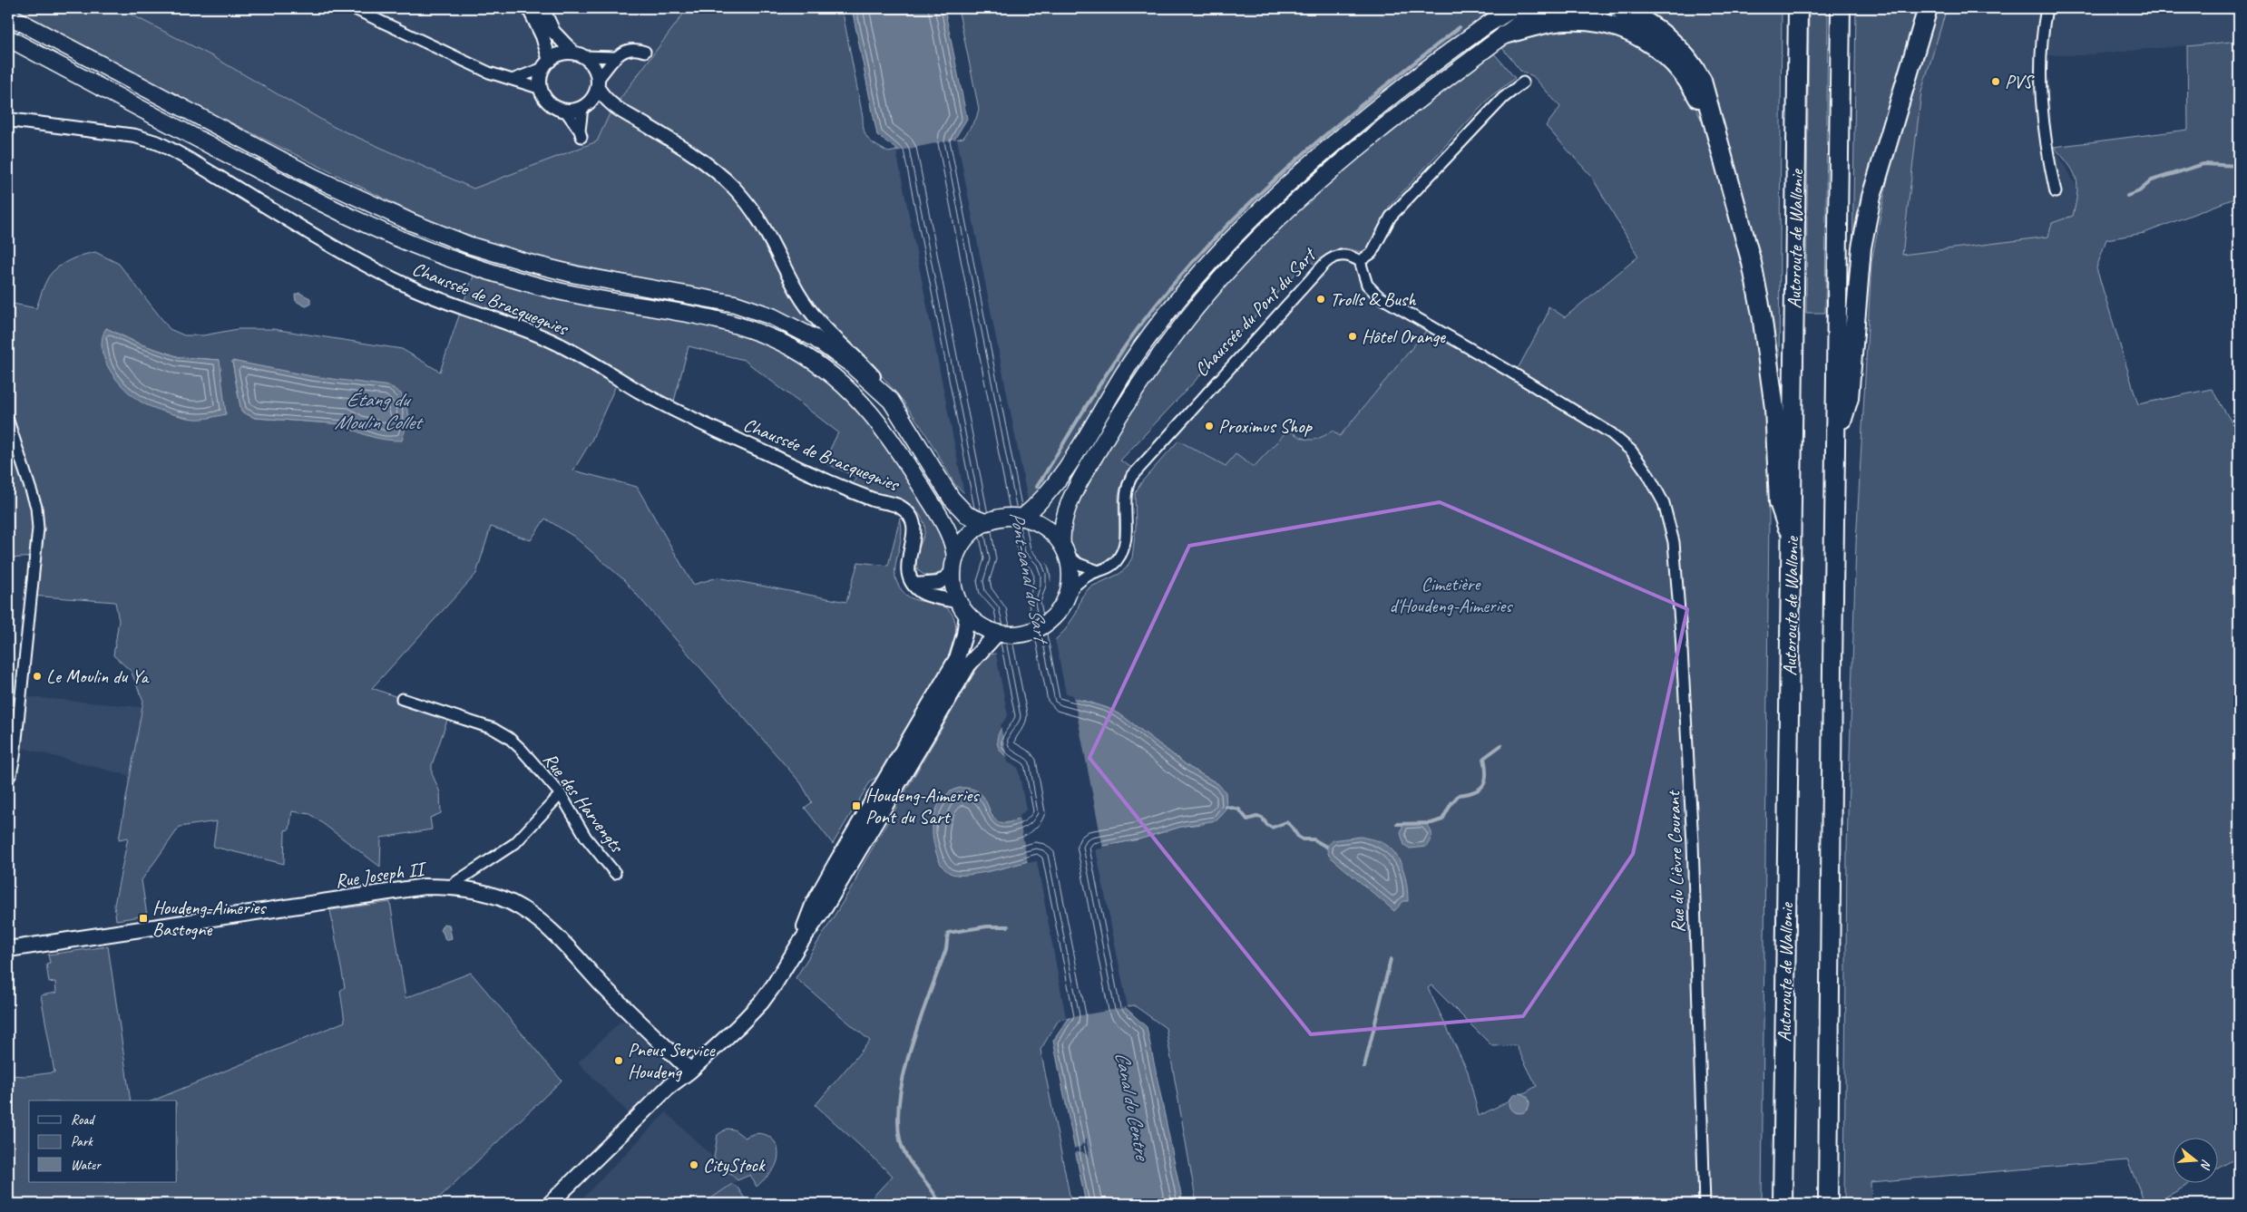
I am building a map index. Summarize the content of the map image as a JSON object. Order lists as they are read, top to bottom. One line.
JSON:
{"streets":{"highway":["Autoroute de Wallonie"],"main road":["Rue Joseph II"],"street":["Chaussée de Bracquegnies","Chaussée du Pont du Sart","Rue des Harvengts","Rue du Lièvre Courant"]},"crossings":[["Chaussée du Pont du Sart","Rue du Lièvre Courant"]],"water":["Étang du Moulin Collet","Pont-canal du Sart","Canal du Centre"],"parks":["Cimetière d'Houdeng-Aimeries"],"places":{"other":["PVS","Trolls & Bush","Hôtel Orange","Proximus Shop","Le Moulin du Ya","Pneus Service Houdeng","CityStock"],"transit":["Houdeng-Aimeries Pont du Sart","Houdeng-Aimeries Bastogne"]},"legend":["Road","Park","Water"],"north":"right"}
